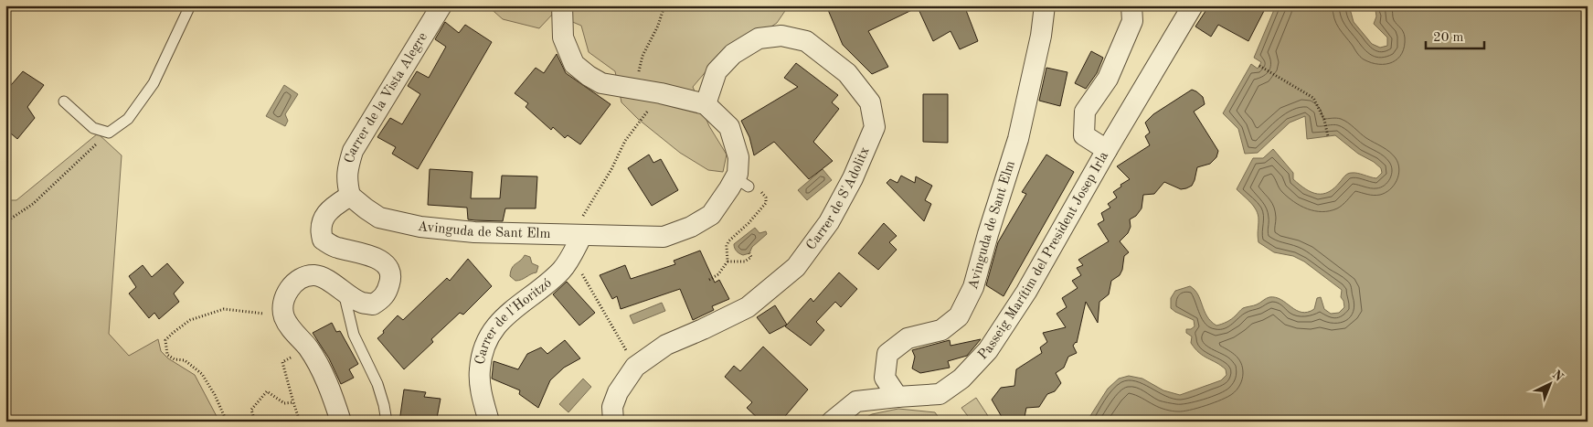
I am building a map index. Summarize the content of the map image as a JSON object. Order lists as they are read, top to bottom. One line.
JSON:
{"streets":{"street":["Carrer de la Vista Alegre","Carrer de S'Adolitx","Avinguda de Sant Elm","Passeig Marítim del President Josep Irla","Carrer de l'Horitzó"]},"crossings":[["Carrer de la Vista Alegre","Avinguda de Sant Elm"],["Carrer de S'Adolitx","Avinguda de Sant Elm"],["Avinguda de Sant Elm","Passeig Marítim del President Josep Irla"],["Avinguda de Sant Elm","Carrer de l'Horitzó"]],"scale_bar":"20 m","north":"top right"}
